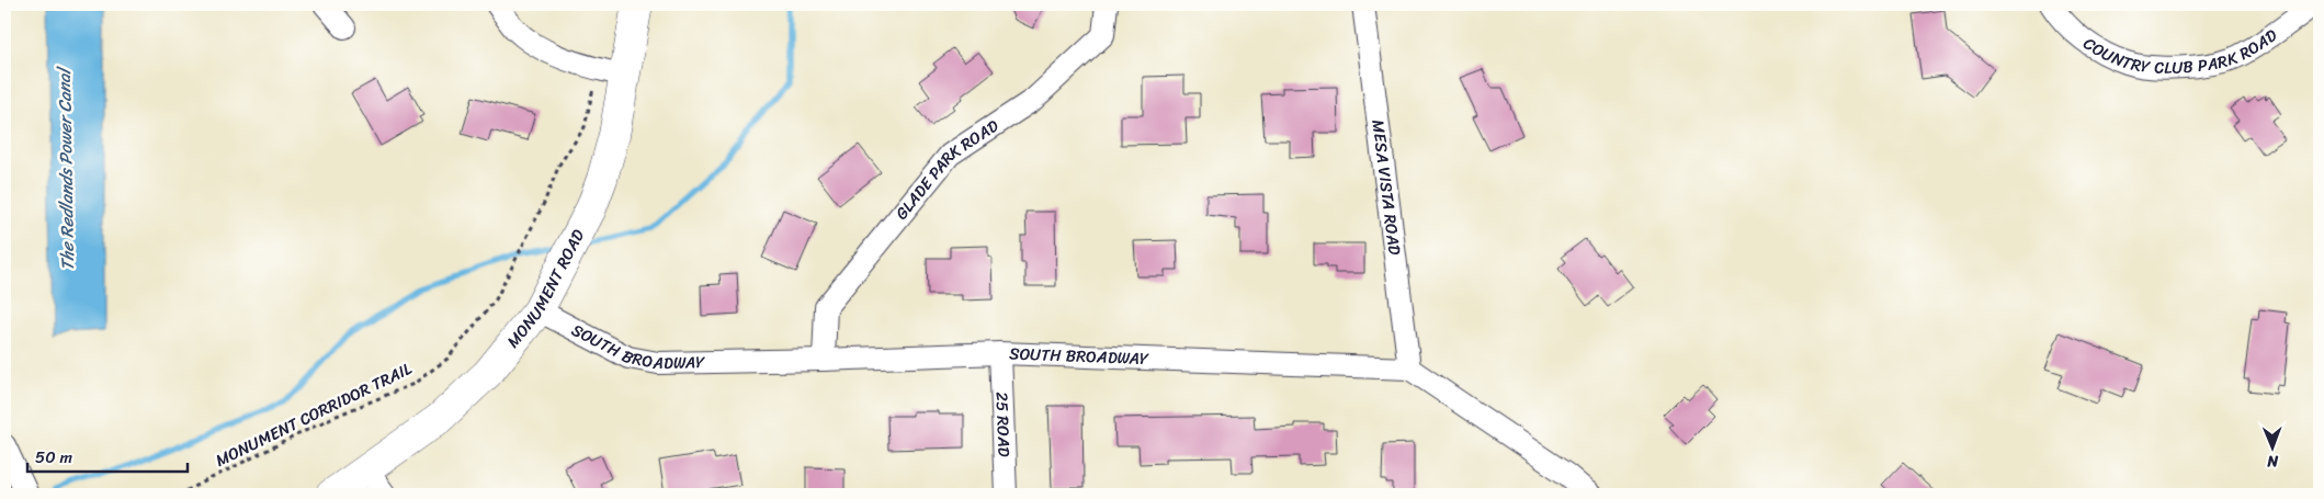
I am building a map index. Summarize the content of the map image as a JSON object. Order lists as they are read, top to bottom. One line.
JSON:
{"streets":{"main road":["MONUMENT ROAD"],"street":["COUNTRY CLUB PARK ROAD","GLADE PARK ROAD","MESA VISTA ROAD","SOUTH BROADWAY","25 ROAD"],"path":["MONUMENT CORRIDOR TRAIL"]},"crossings":[["GLADE PARK ROAD","SOUTH BROADWAY"],["MESA VISTA ROAD","SOUTH BROADWAY"],["MONUMENT ROAD","SOUTH BROADWAY"],["SOUTH BROADWAY","25 ROAD"]],"water":["The Redlands Power Canal"],"scale_bar":"50 m","north":"bottom"}
